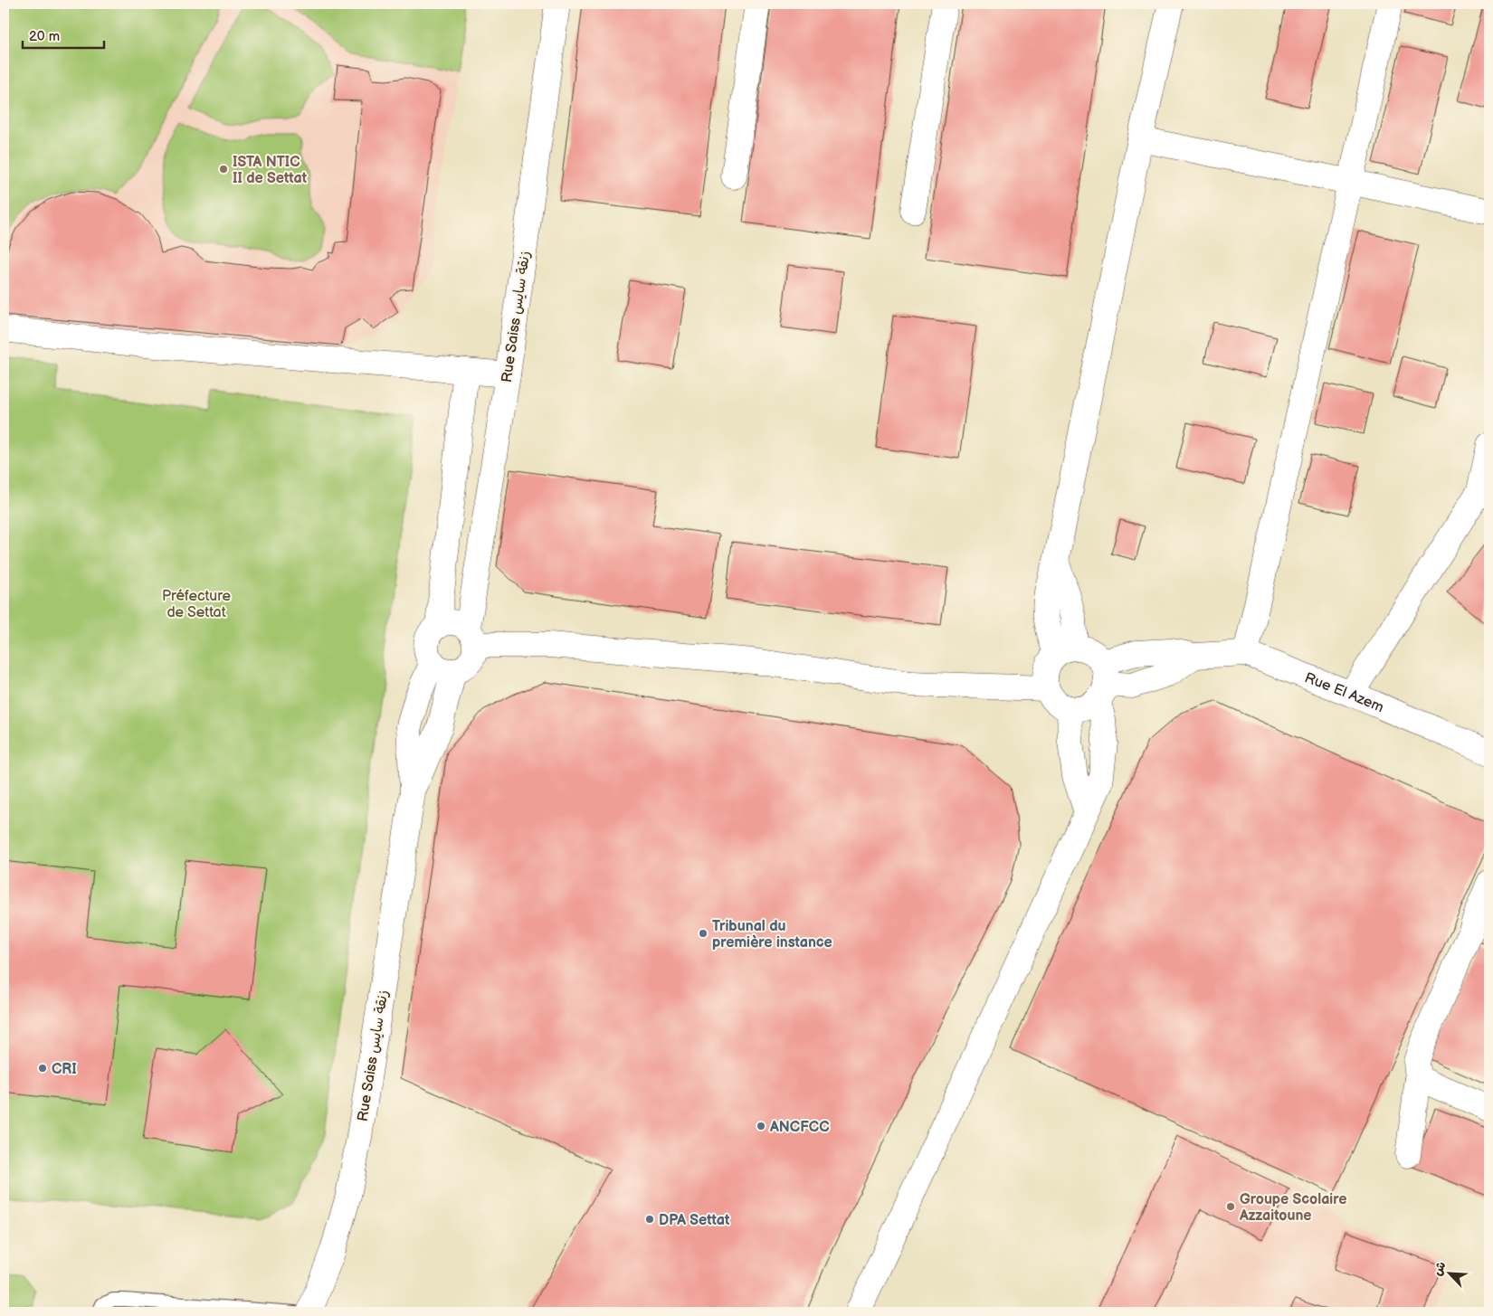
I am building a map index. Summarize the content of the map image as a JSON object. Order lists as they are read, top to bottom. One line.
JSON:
{"streets":{"street":["Rue Saiss زنقة سايس","Rue El Azem"]},"parks":["Préfecture de Settat"],"places":["ISTA NTIC II de Settat","Tribunal du première instance","CRI","ANCFCC","Groupe Scolaire Azzaitoune","DPA Settat"],"scale_bar":"20 m","north":"top left"}
